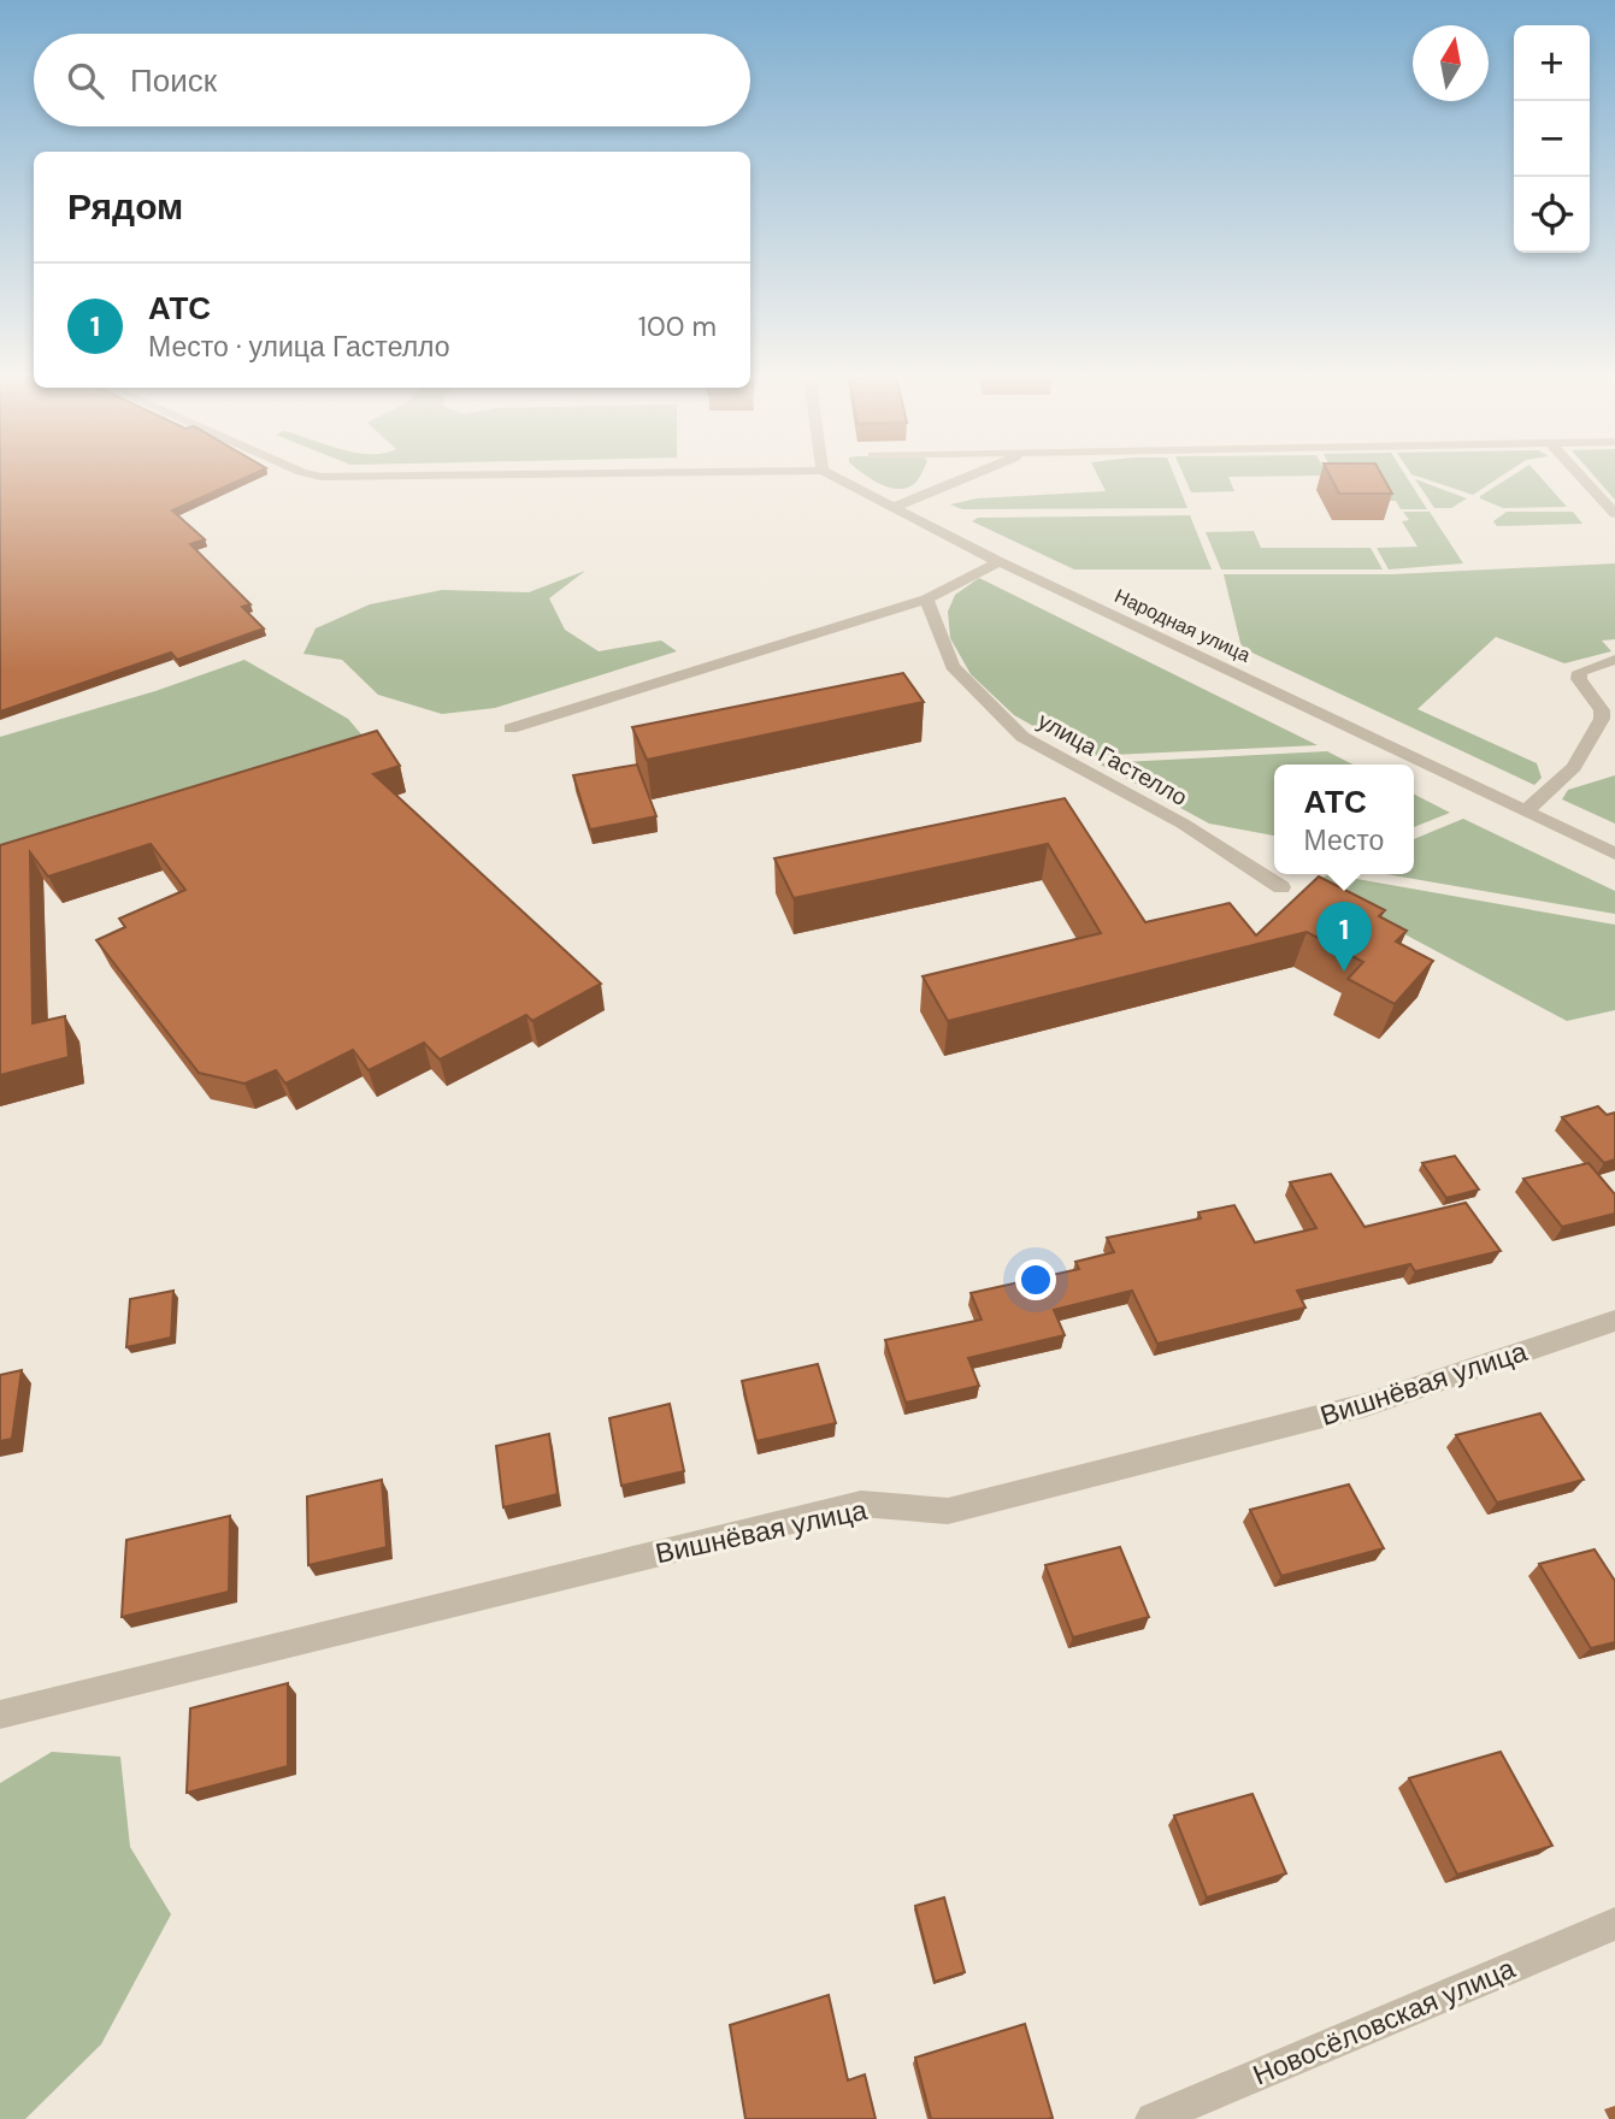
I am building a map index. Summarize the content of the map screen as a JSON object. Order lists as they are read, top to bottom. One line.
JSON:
{"streets":{"street":["Народная улица","улица Гастелло","Вишнёвая улица","Новосёловская улица"]},"north":"top","page":{"map_buttons":["+","−"],"search":"Поиск","heading":"Рядом","list":[{"mark":"1","name":"АТС","note":"Место · улица Гастелло","value":"100 m"}],"popup":["АТС","Место"],"pins":"1"}}
